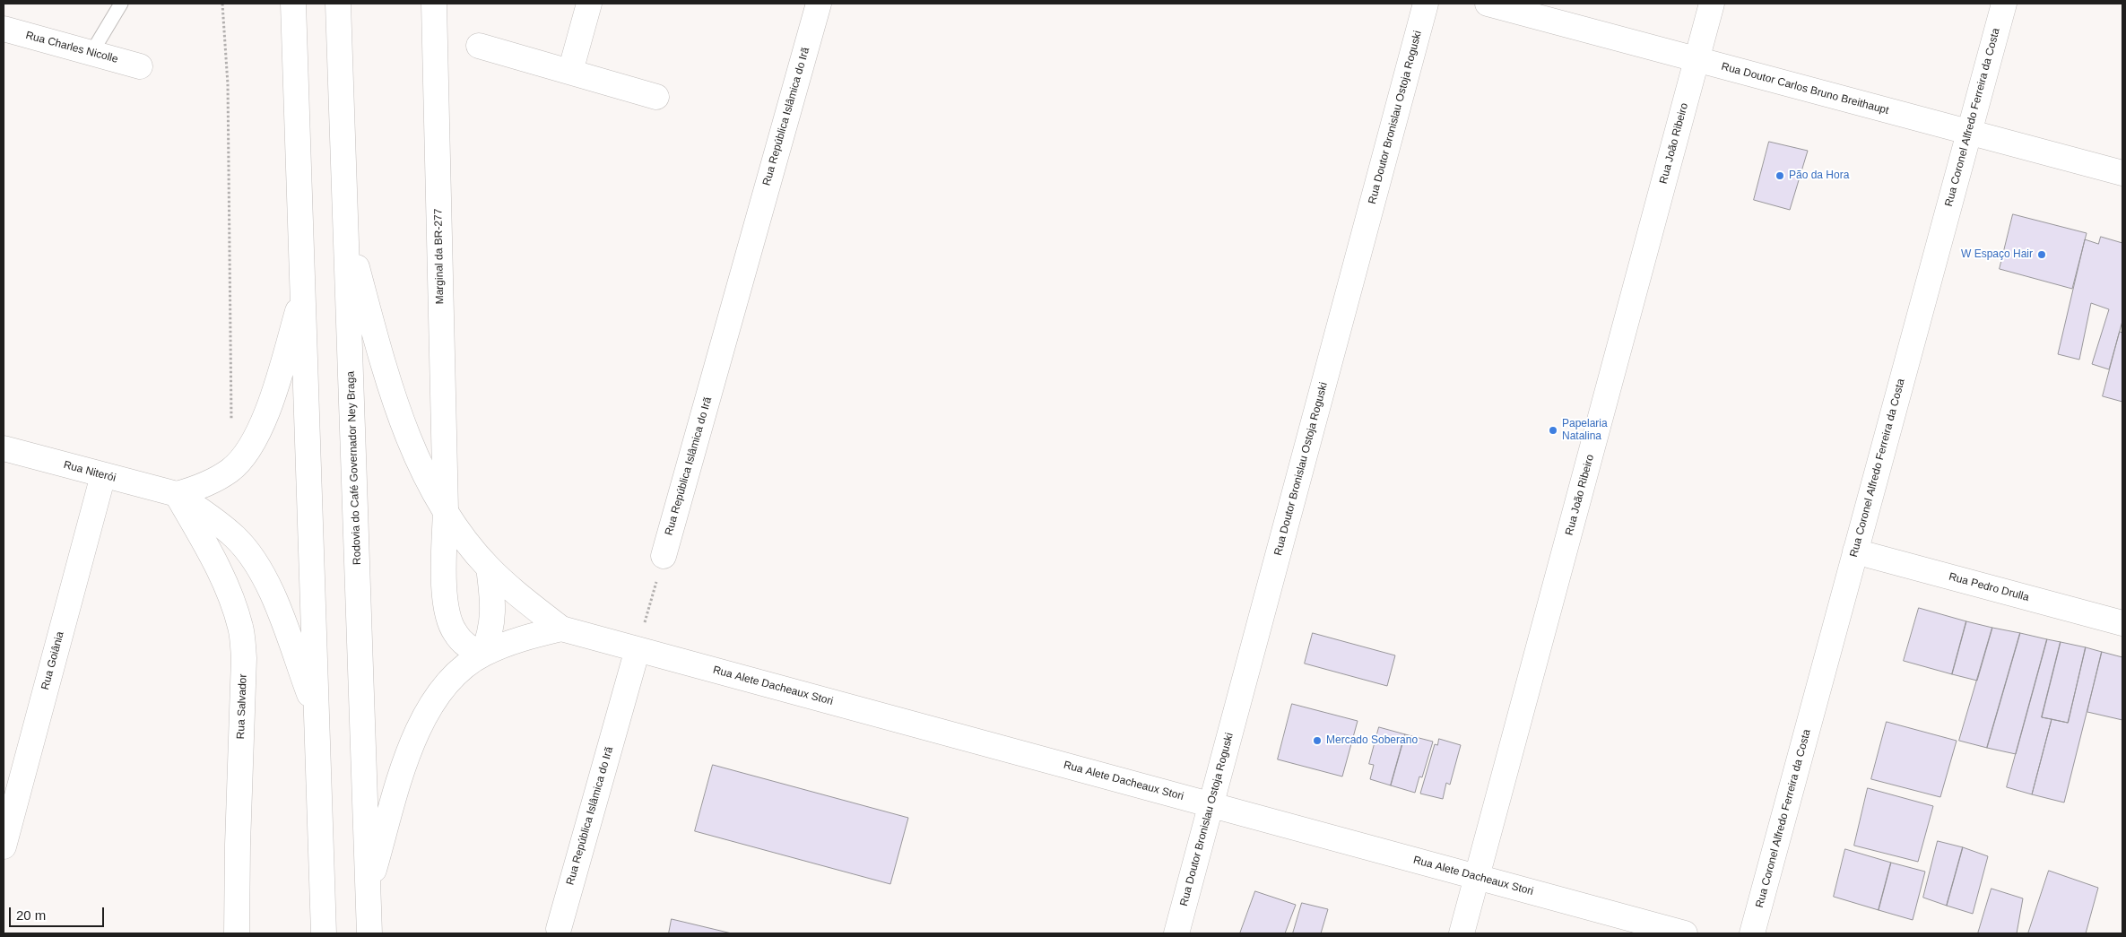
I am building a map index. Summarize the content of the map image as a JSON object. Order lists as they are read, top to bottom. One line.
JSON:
{"streets":{"main road":["Rua Charles Nicolle","Rua Doutor Carlos Bruno Breithaupt","Rua República Islâmica do Irã","Rua Doutor Bronislau Ostoja Roguski","Rua Coronel Alfredo Ferreira da Costa","Rua João Ribeiro","Marginal da BR-277","Rodovia do Café Governador Ney Braga","Rua Niterói","Rua Pedro Drulla","Rua Goiânia","Rua Alete Dacheaux Stori","Rua Salvador"]},"crossings":[["Rua Doutor Carlos Bruno Breithaupt","Rua Coronel Alfredo Ferreira da Costa"],["Rua Doutor Carlos Bruno Breithaupt","Rua João Ribeiro"],["Rua República Islâmica do Irã","Rua Alete Dacheaux Stori"],["Rua Doutor Bronislau Ostoja Roguski","Rua Alete Dacheaux Stori"],["Rua Coronel Alfredo Ferreira da Costa","Rua Pedro Drulla"],["Rua João Ribeiro","Rua Alete Dacheaux Stori"],["Rua Niterói","Rua Goiânia"],["Rua Niterói","Rua Salvador"]],"places":["Pão da Hora","W Espaço Hair","Papelaria Natalina","Mercado Soberano"],"scale_bar":"20 m"}
